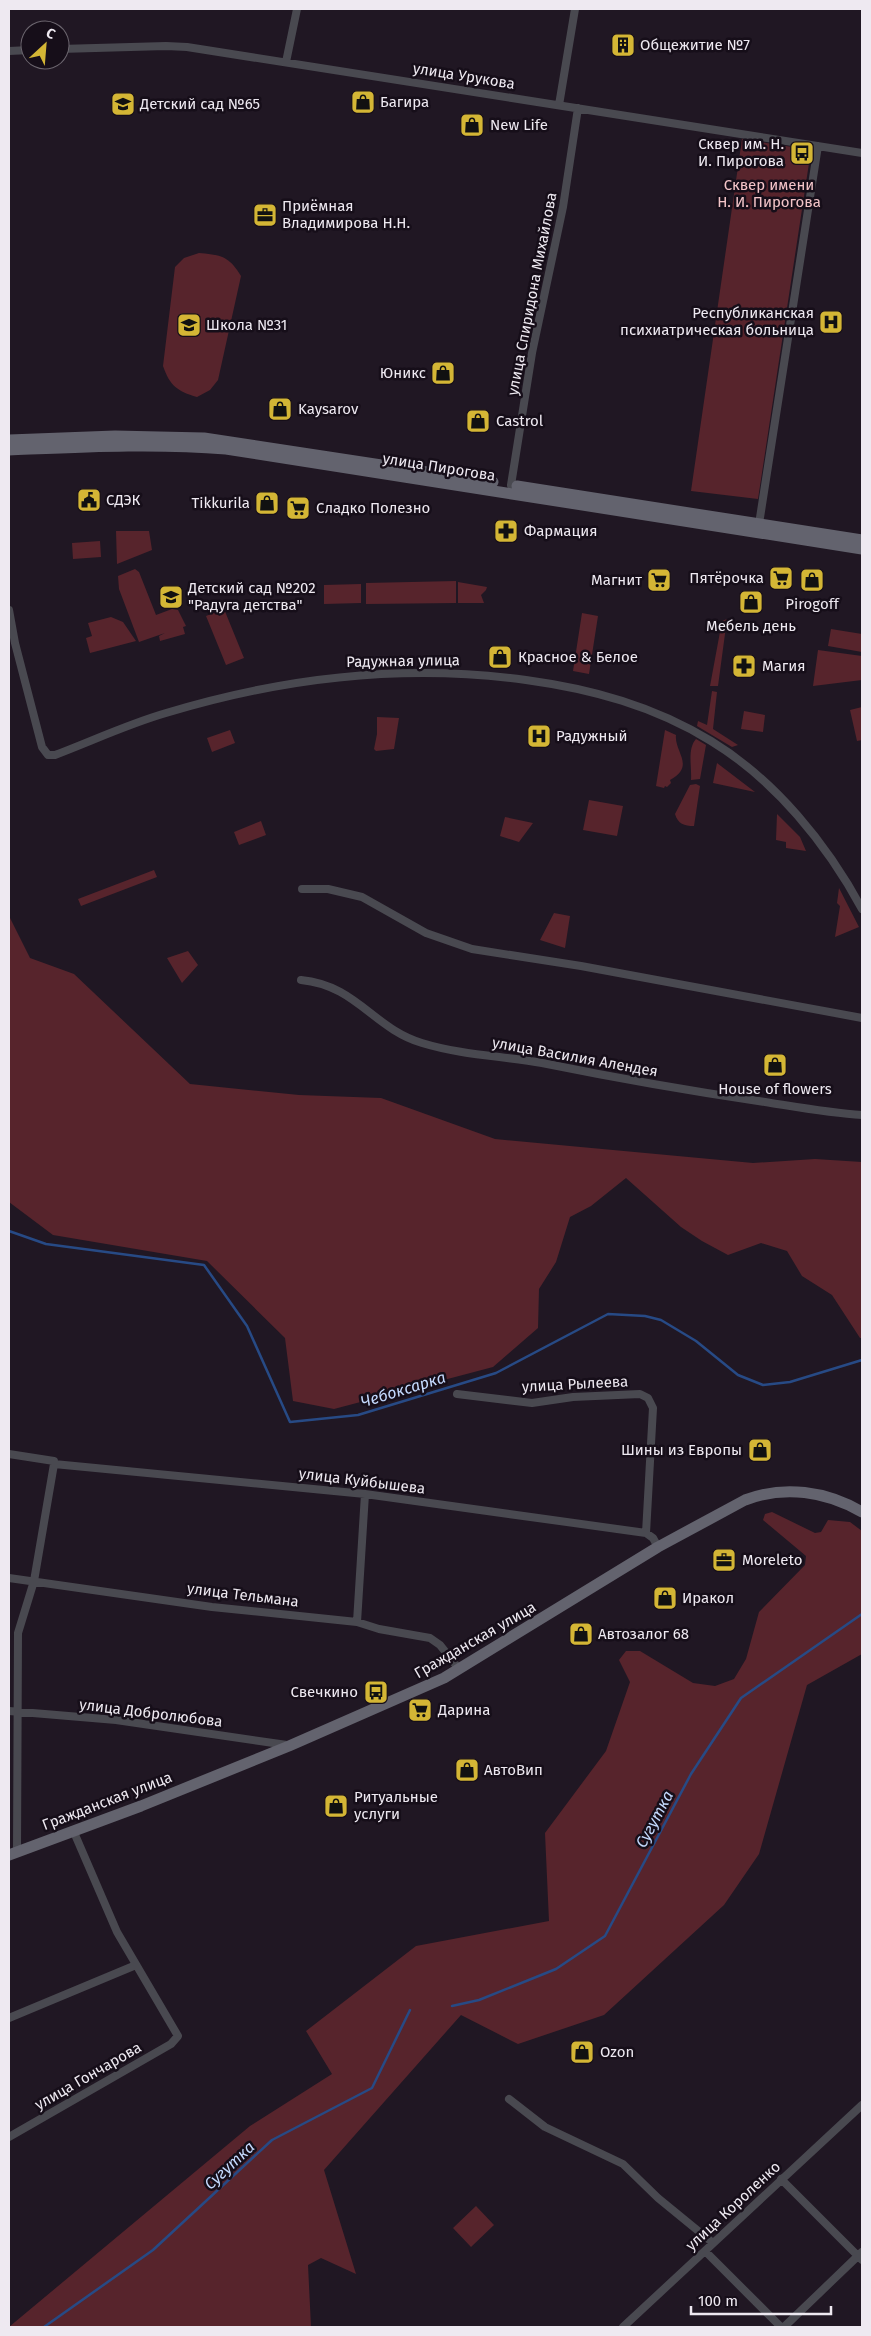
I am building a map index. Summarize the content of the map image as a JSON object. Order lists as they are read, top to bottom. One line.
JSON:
{"streets":{"main road":["улица Пирогова","Гражданская улица"],"street":["улица Урукова","улица Спиридона Михайлова","Радужная улица","улица Василия Алендея","улица Рылеева","улица Куйбышева","улица Тельмана","улица Добролюбова","улица Гончарова","улица Короленко"]},"crossings":[["улица Урукова","улица Спиридона Михайлова"],["улица Спиридона Михайлова","улица Пирогова"],["улица Рылеева","улица Куйбышева"],["улица Тельмана","Гражданская улица"],["Гражданская улица","улица Добролюбова"]],"water":["Чебоксарка","Сугутка"],"parks":["Сквер имени Н. И. Пирогова"],"places":{"building":["Общежитие №7"],"shop":["Багира","New Life","Юникс","Kaysarov","Castrol","Tikkurila","Pirogoff","Мебель день","Красное & Белое","House of flowers","Шины из Европы","Иракол","Автозалог 68","АвтоВип","Ритуальные услуги","Ozon"],"school or university":["Детский сад №65","Школа №31","Детский сад №202 \"Радуга детства\""],"bus stop":["Сквер им. Н. И. Пирогова","Свечкино"],"office":["Приёмная Владимирова Н.Н.","Moreleto"],"hospital":["Республиканская психиатрическая больница","Радужный"],"public building":["СДЭК"],"supermarket":["Сладко Полезно","Пятёрочка","Магнит","Дарина"],"pharmacy":["Фармация","Магия"]},"scale_bar":"100 m","north":"top right"}
